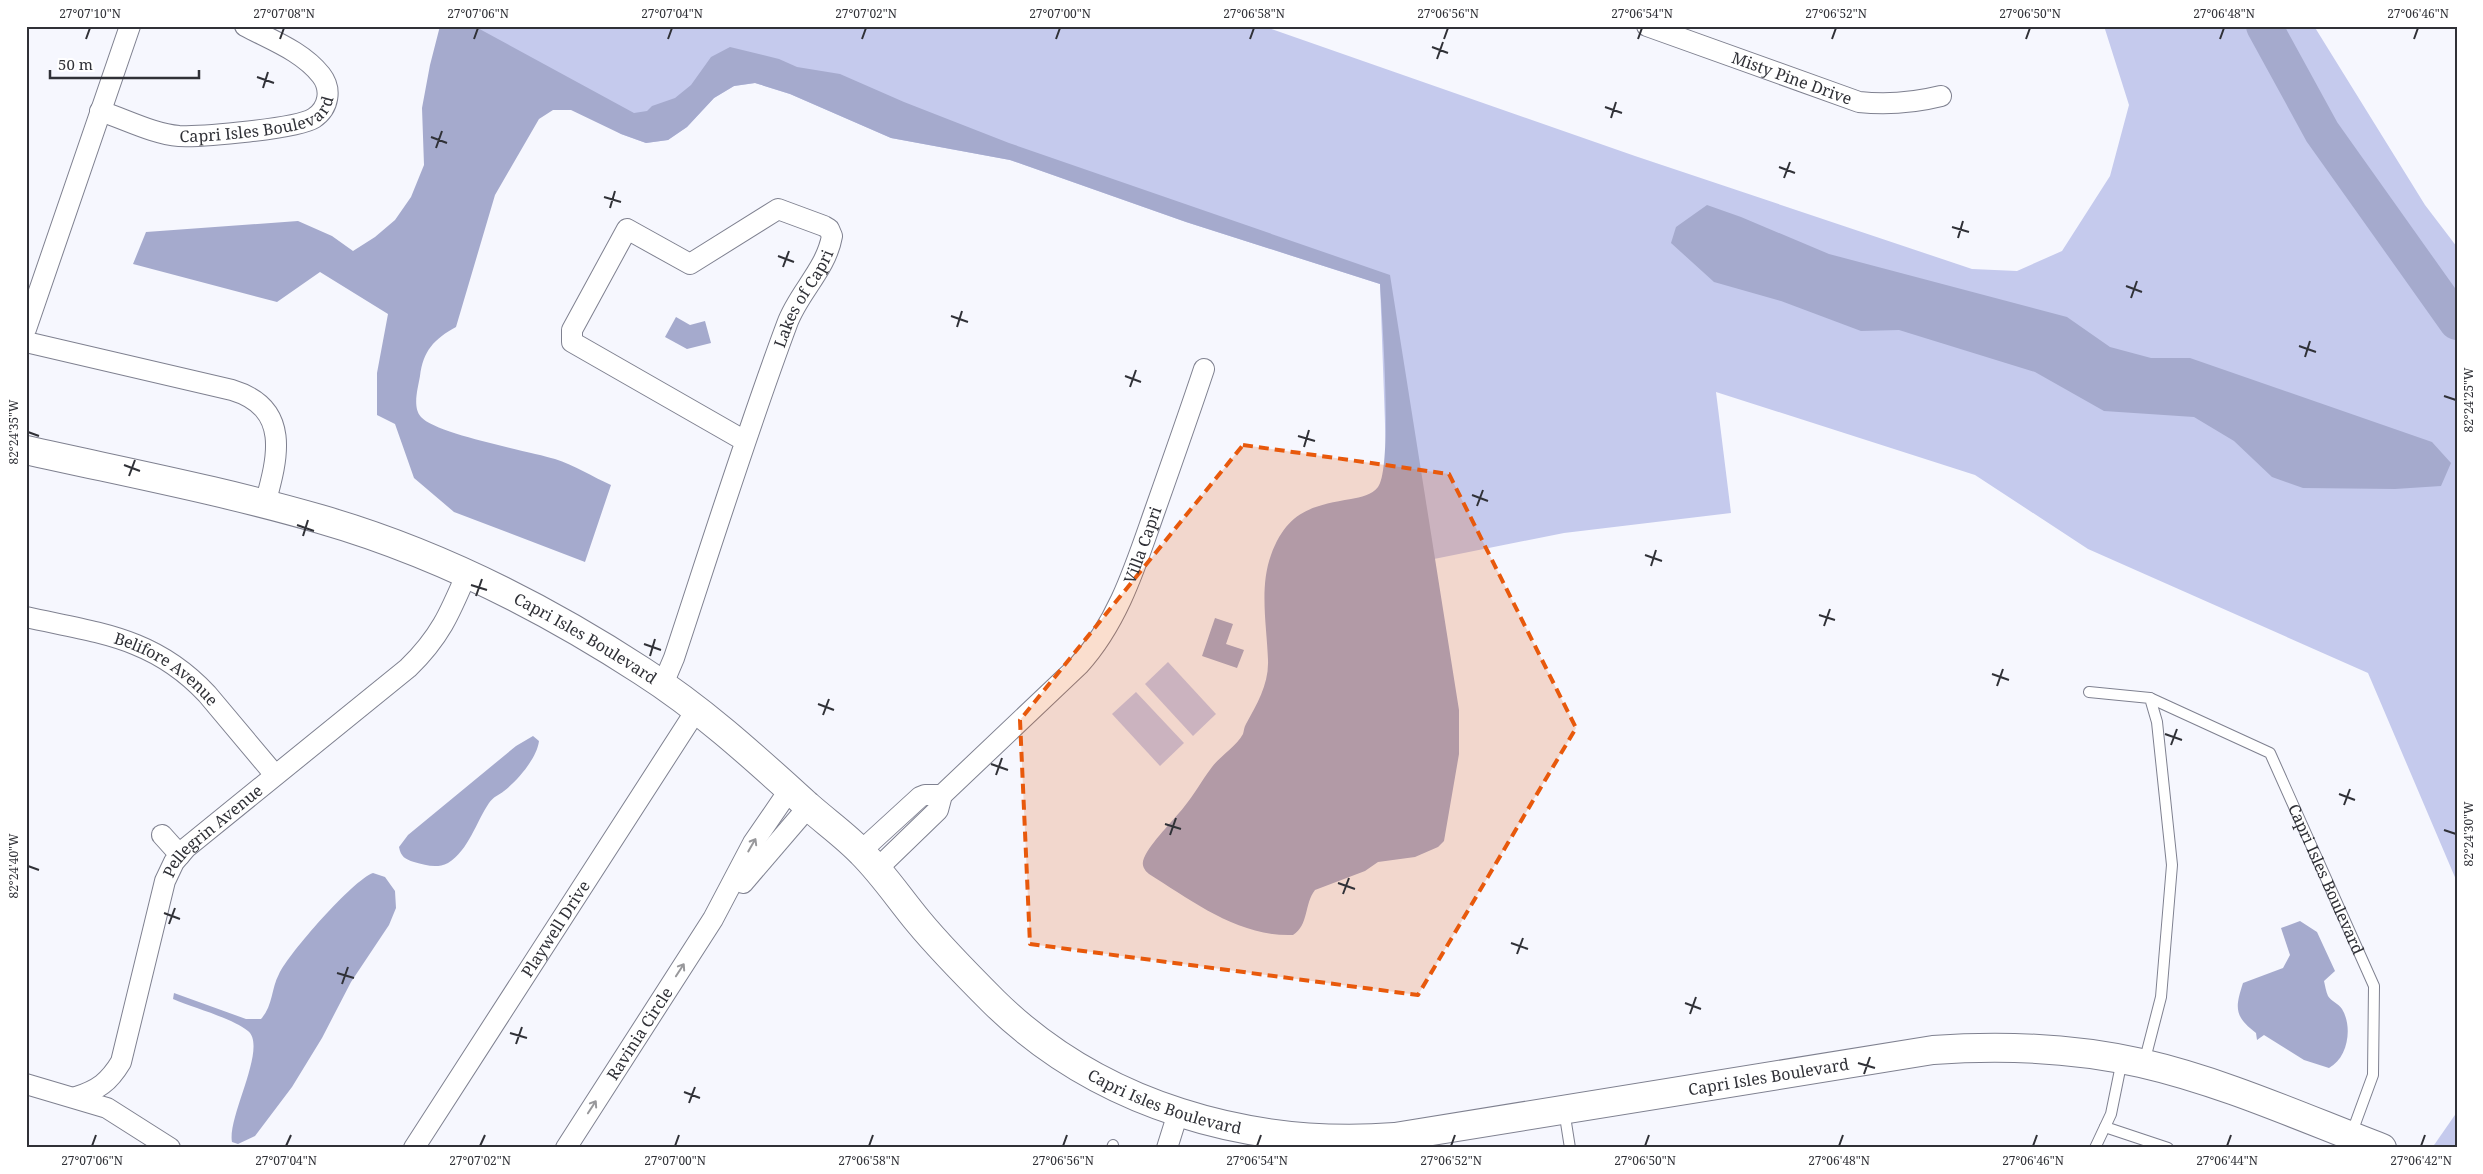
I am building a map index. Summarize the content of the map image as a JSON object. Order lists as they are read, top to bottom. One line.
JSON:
{"streets":{"street":["Misty Pine Drive","Capri Isles Boulevard","Lakes of Capri","Villa Capri","Belifore Avenue","Pellegrin Avenue","Playwell Drive","Ravinia Circle"]},"crossings":[["Capri Isles Boulevard","Lakes of Capri"],["Capri Isles Boulevard","Villa Capri"],["Capri Isles Boulevard","Pellegrin Avenue"],["Capri Isles Boulevard","Playwell Drive"],["Capri Isles Boulevard","Ravinia Circle"],["Belifore Avenue","Pellegrin Avenue"]],"one_way":["Ravinia Circle"],"scale_bar":"50 m","coordinates":["27°07'10\"N","27°07'08\"N","27°07'06\"N","27°07'04\"N","27°07'02\"N","27°07'00\"N","27°06'58\"N","27°06'56\"N","27°06'54\"N","27°06'52\"N","27°06'50\"N","27°06'48\"N","27°06'46\"N","82°24'25\"W","82°24'35\"W","82°24'30\"W","82°24'40\"W","27°06'44\"N","27°06'42\"N"]}
